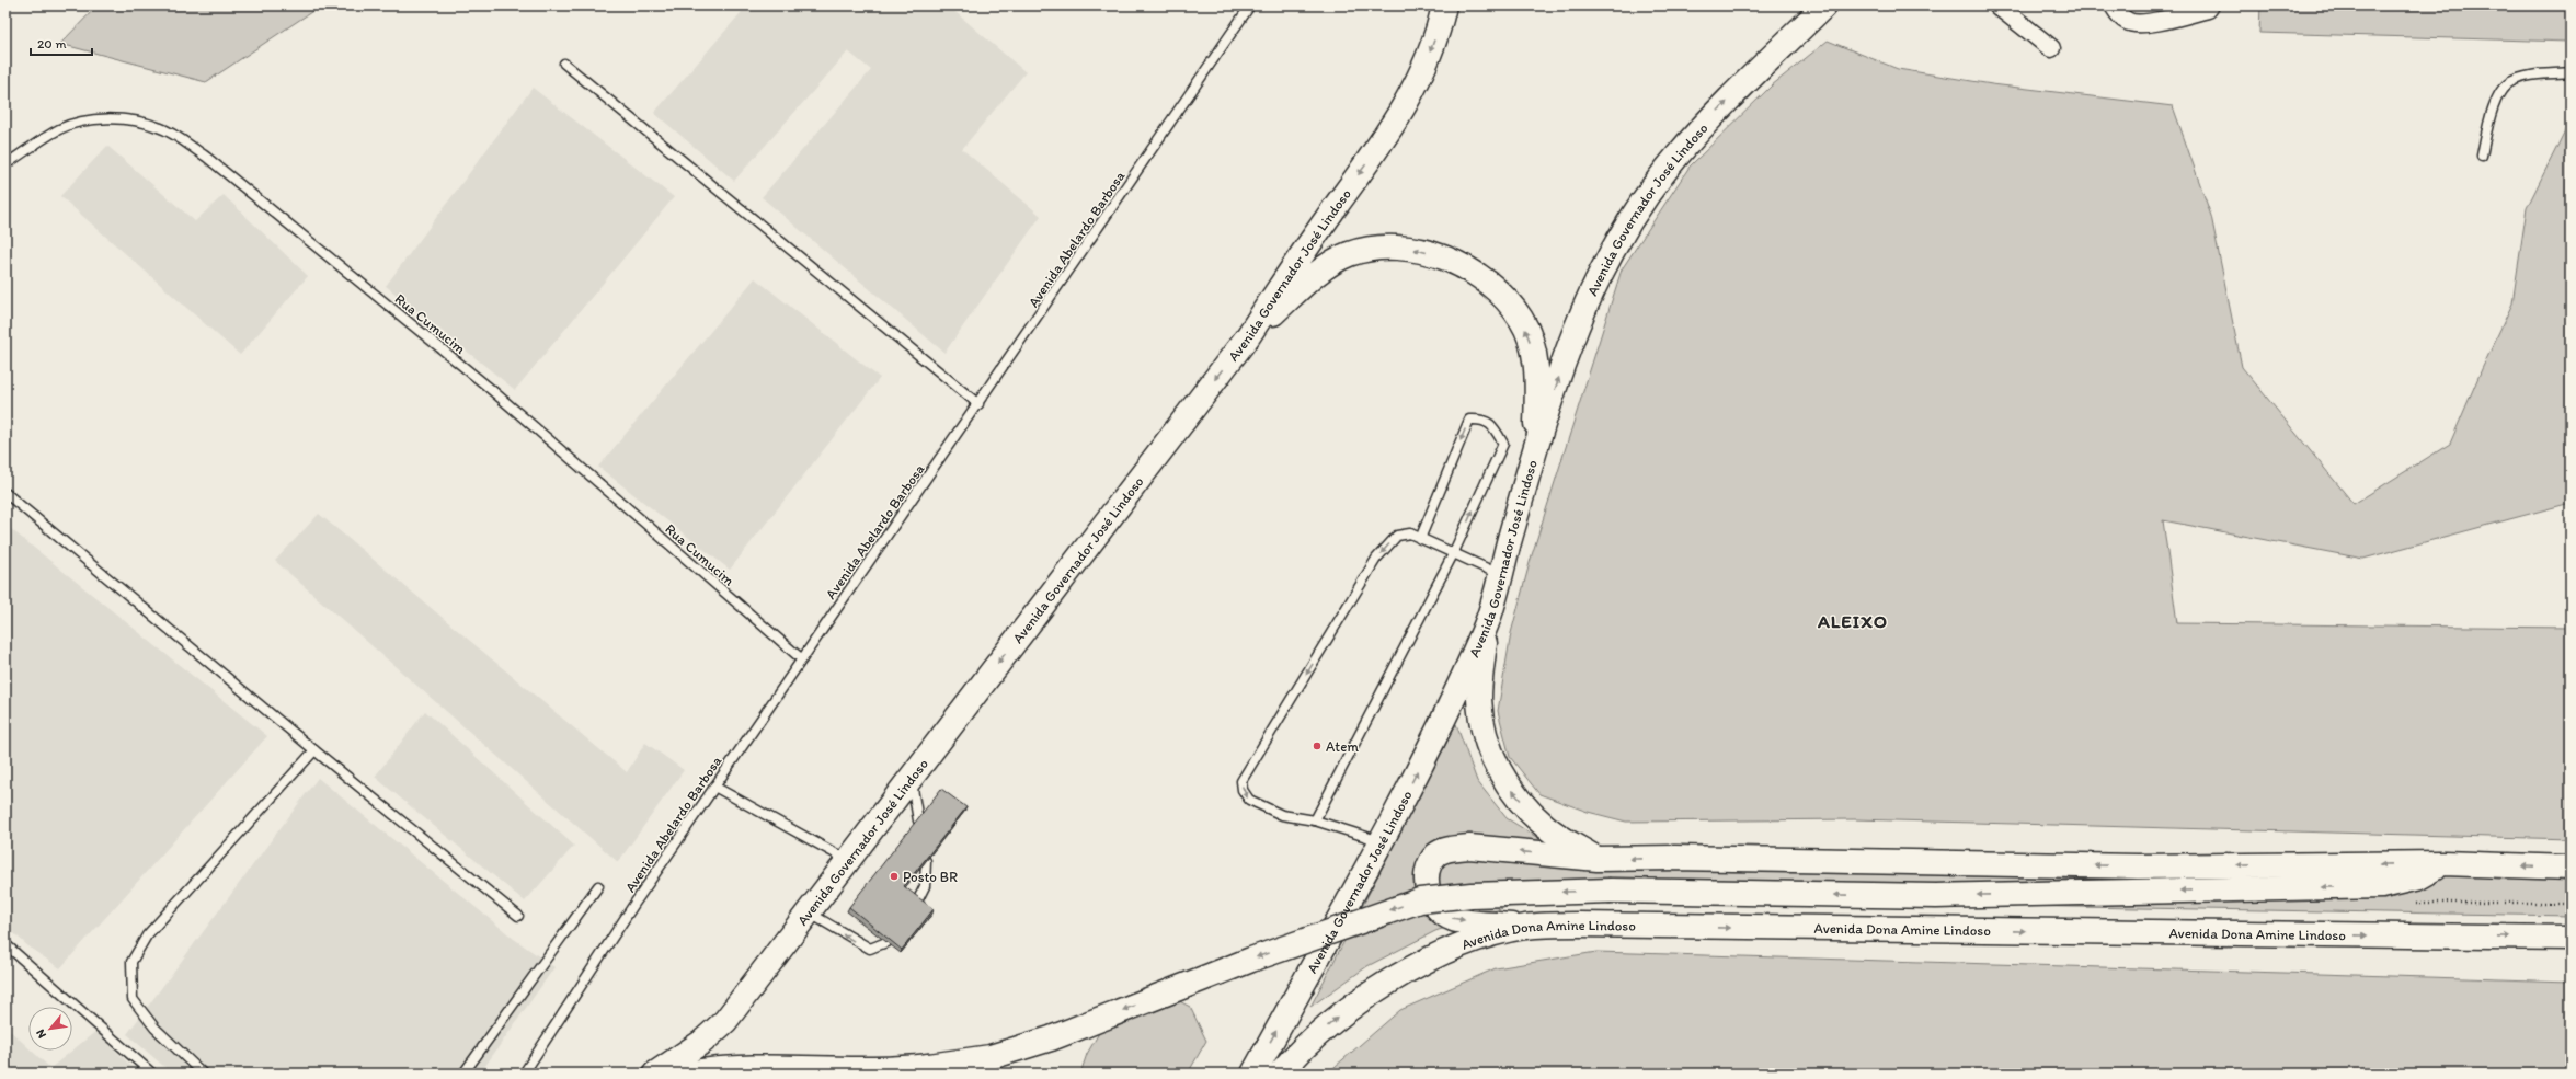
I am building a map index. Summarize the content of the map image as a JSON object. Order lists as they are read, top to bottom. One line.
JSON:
{"streets":{"main road":["Avenida Governador José Lindoso","Avenida Dona Amine Lindoso"],"lane":["Avenida Abelardo Barbosa","Rua Cumucim"]},"crossings":[["Avenida Abelardo Barbosa","Rua Cumucim"]],"districts":["ALEIXO"],"places":["Atem","Posto BR"],"scale_bar":"20 m","north":"bottom left"}
